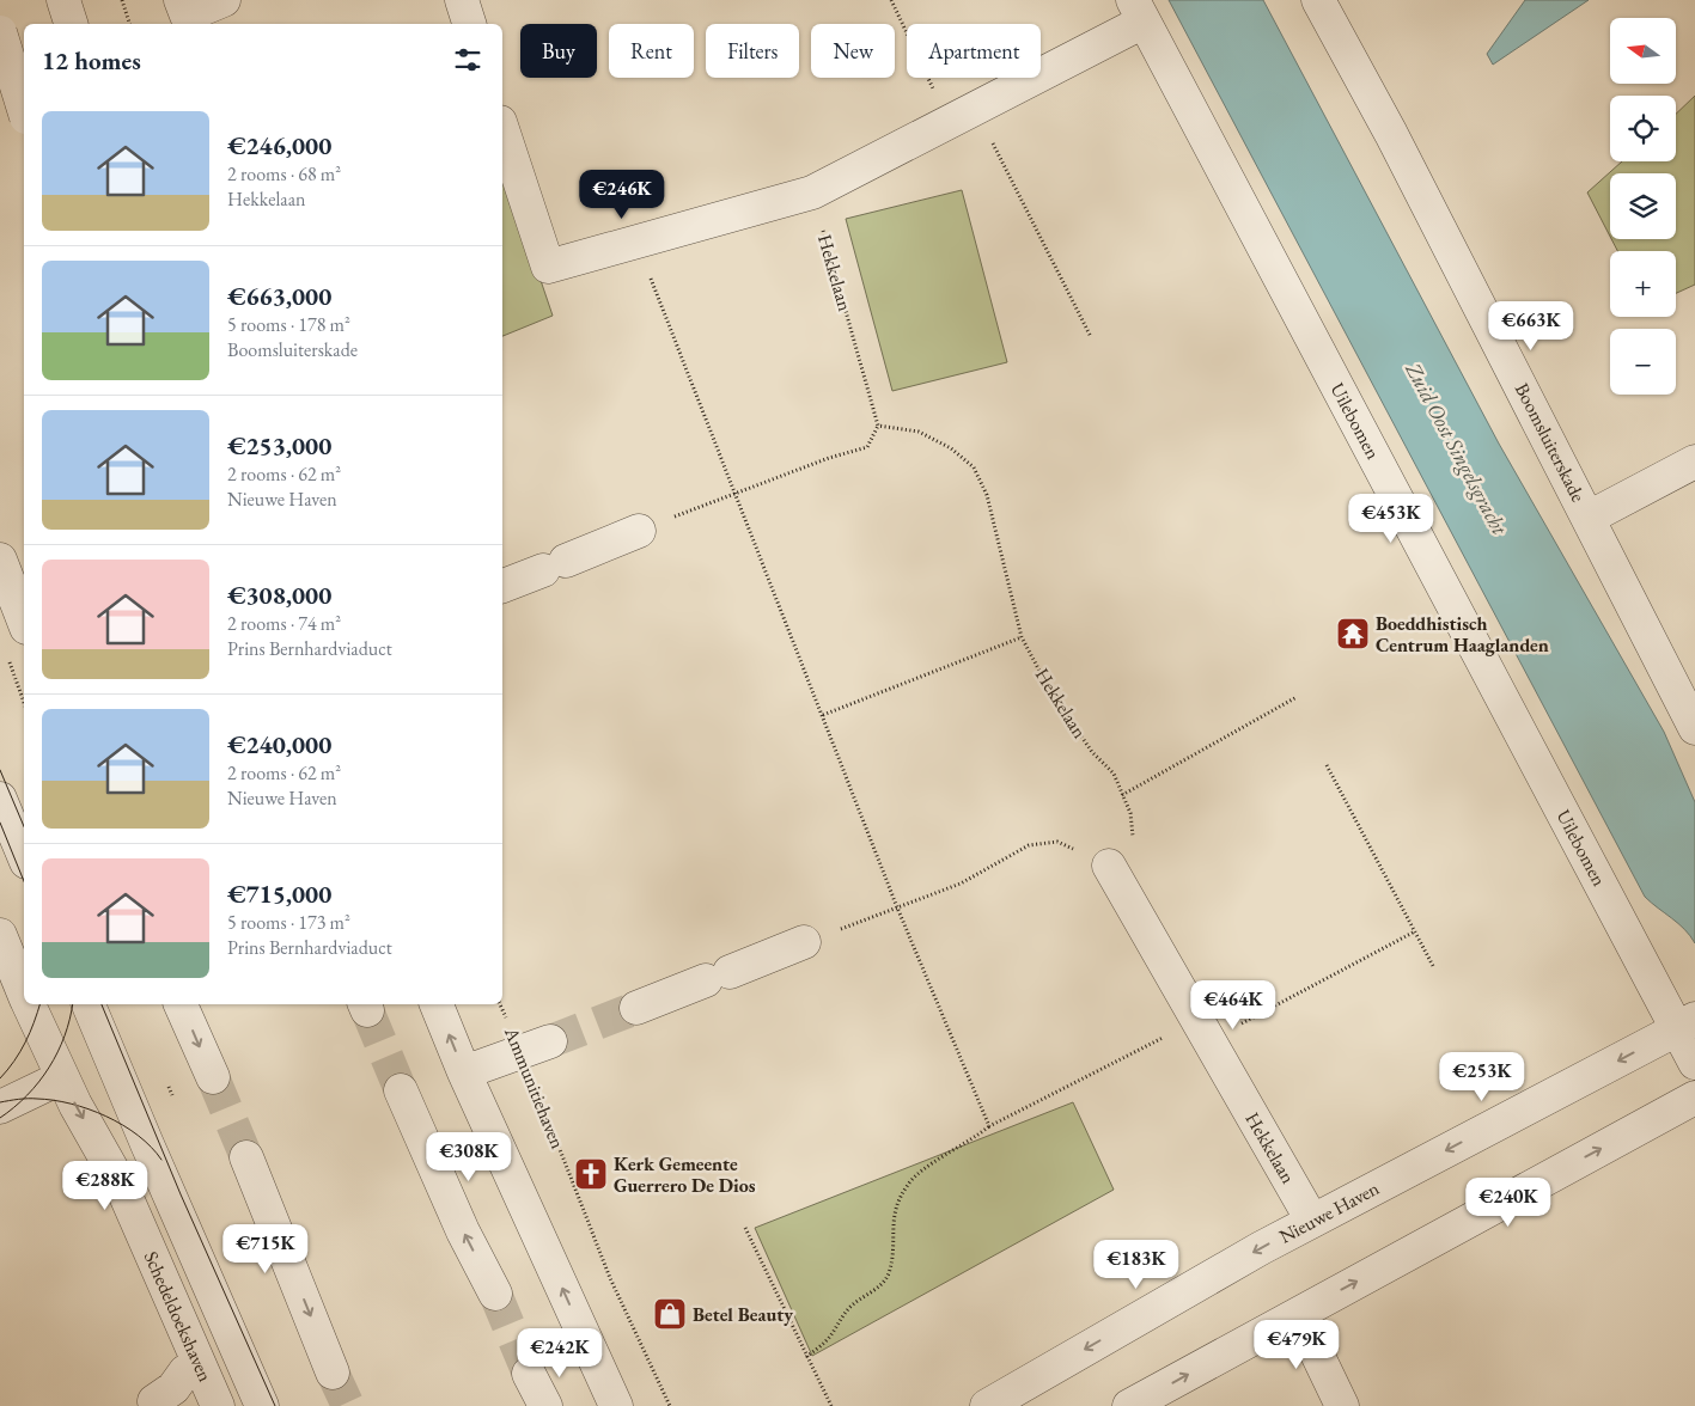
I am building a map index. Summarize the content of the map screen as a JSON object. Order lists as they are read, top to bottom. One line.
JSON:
{"streets":{"street":["Hekkelaan","Uilebomen","Boomsluiterskade","Nieuwe Haven","Schedeldoekshaven"],"path":["Ammunitiehaven"]},"crossings":[["Hekkelaan","Nieuwe Haven"],["Uilebomen","Nieuwe Haven"]],"water":["Zuid Oost Singelsgracht"],"places":{"temple":["Boeddhistisch Centrum Haaglanden"],"church":["Kerk Gemeente Guerrero De Dios"],"shop":["Betel Beauty"]},"north":"left","page":{"map_buttons":["+","−"],"chip":["Buy","Rent","Filters","New","Apartment"],"heading":"12 homes","list":[{"name":"€246,000","note":"2 rooms · 68 m² · Hekkelaan"},{"name":"€663,000","note":"5 rooms · 178 m² · Boomsluiterskade"},{"name":"€253,000","note":"2 rooms · 62 m² · Nieuwe Haven"},{"name":"€308,000","note":"2 rooms · 74 m² · Prins Bernhardviaduct"},{"name":"€240,000","note":"2 rooms · 62 m² · Nieuwe Haven"},{"name":"€715,000","note":"5 rooms · 173 m² · Prins Bernhardviaduct"}],"price":["€246K","€663K","€453K","€464K","€253K","€308K","€288K","€240K","€715K","€183K","€479K","€242K"]}}
